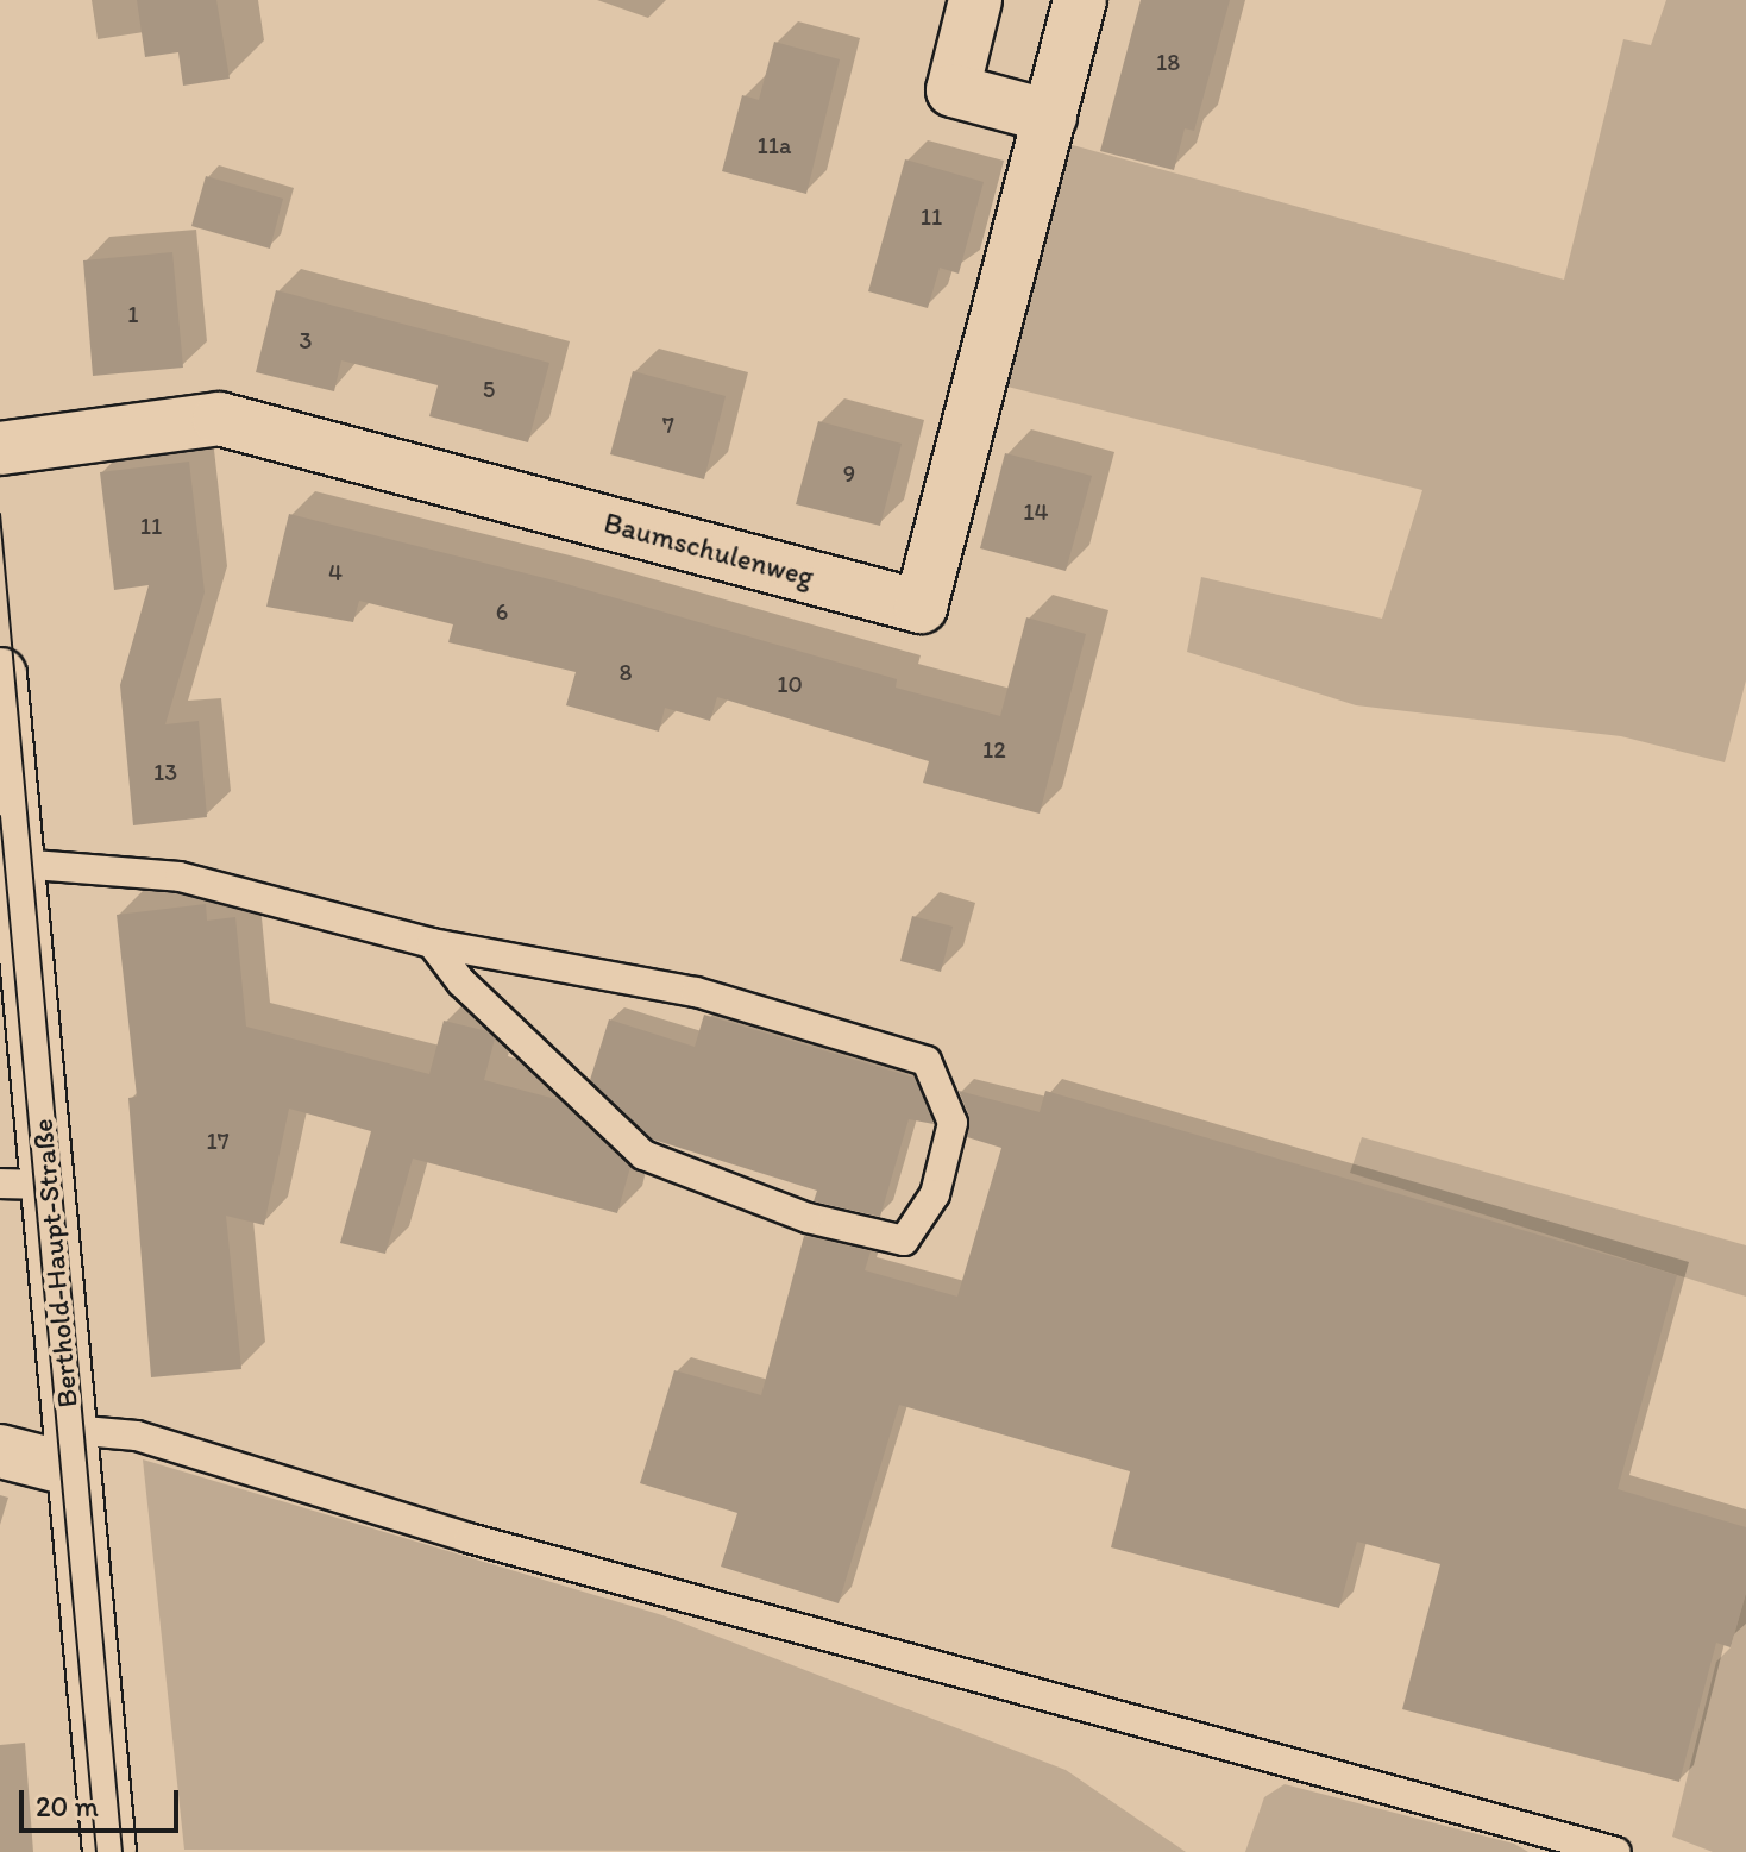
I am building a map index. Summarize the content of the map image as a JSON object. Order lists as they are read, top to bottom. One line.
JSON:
{"streets":{"street":["Baumschulenweg","Berthold-Haupt-Straße"]},"house_numbers":["18","11a","11","1","3","5","7","9","14","11","4","6","8","10","12","13","17"],"scale_bar":"20 m"}
